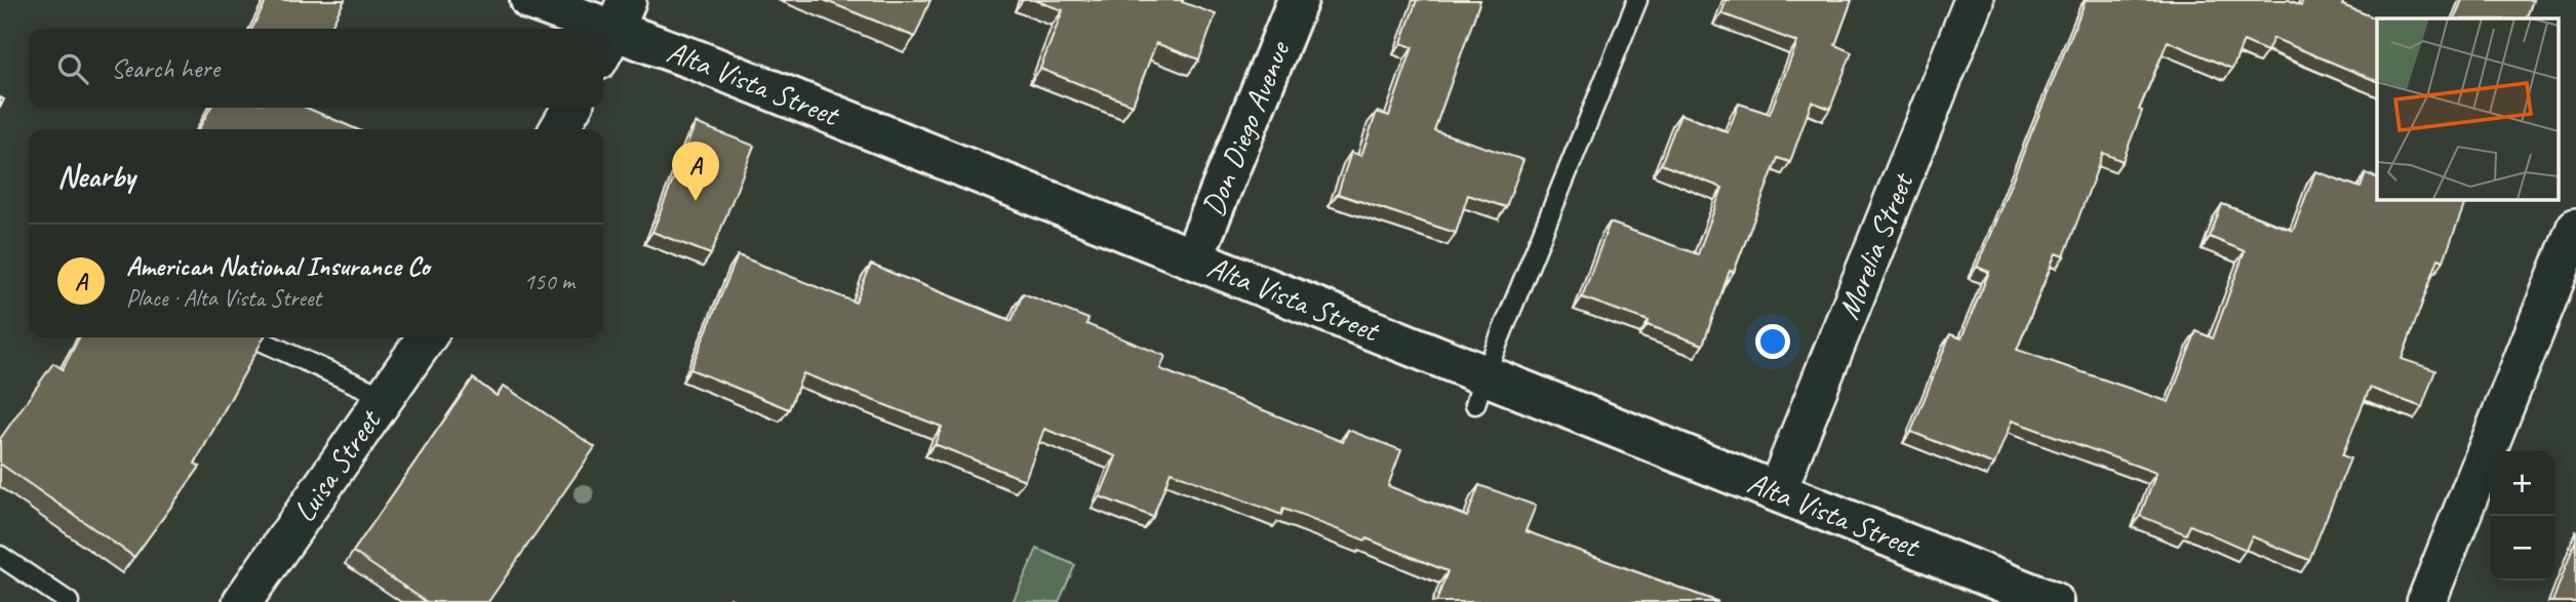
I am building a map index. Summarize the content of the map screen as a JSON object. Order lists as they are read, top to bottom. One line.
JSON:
{"streets":{"street":["Alta Vista Street","Don Diego Avenue","Morelia Street","Luisa Street"]},"crossings":[["Alta Vista Street","Don Diego Avenue"],["Alta Vista Street","Morelia Street"]],"page":{"search":"Search here","heading":"Nearby","pins":"A","list":[{"mark":"A","name":"American National Insurance Co","note":"Place · Alta Vista Street","value":"150 m"}],"map_buttons":["+","−"]}}
